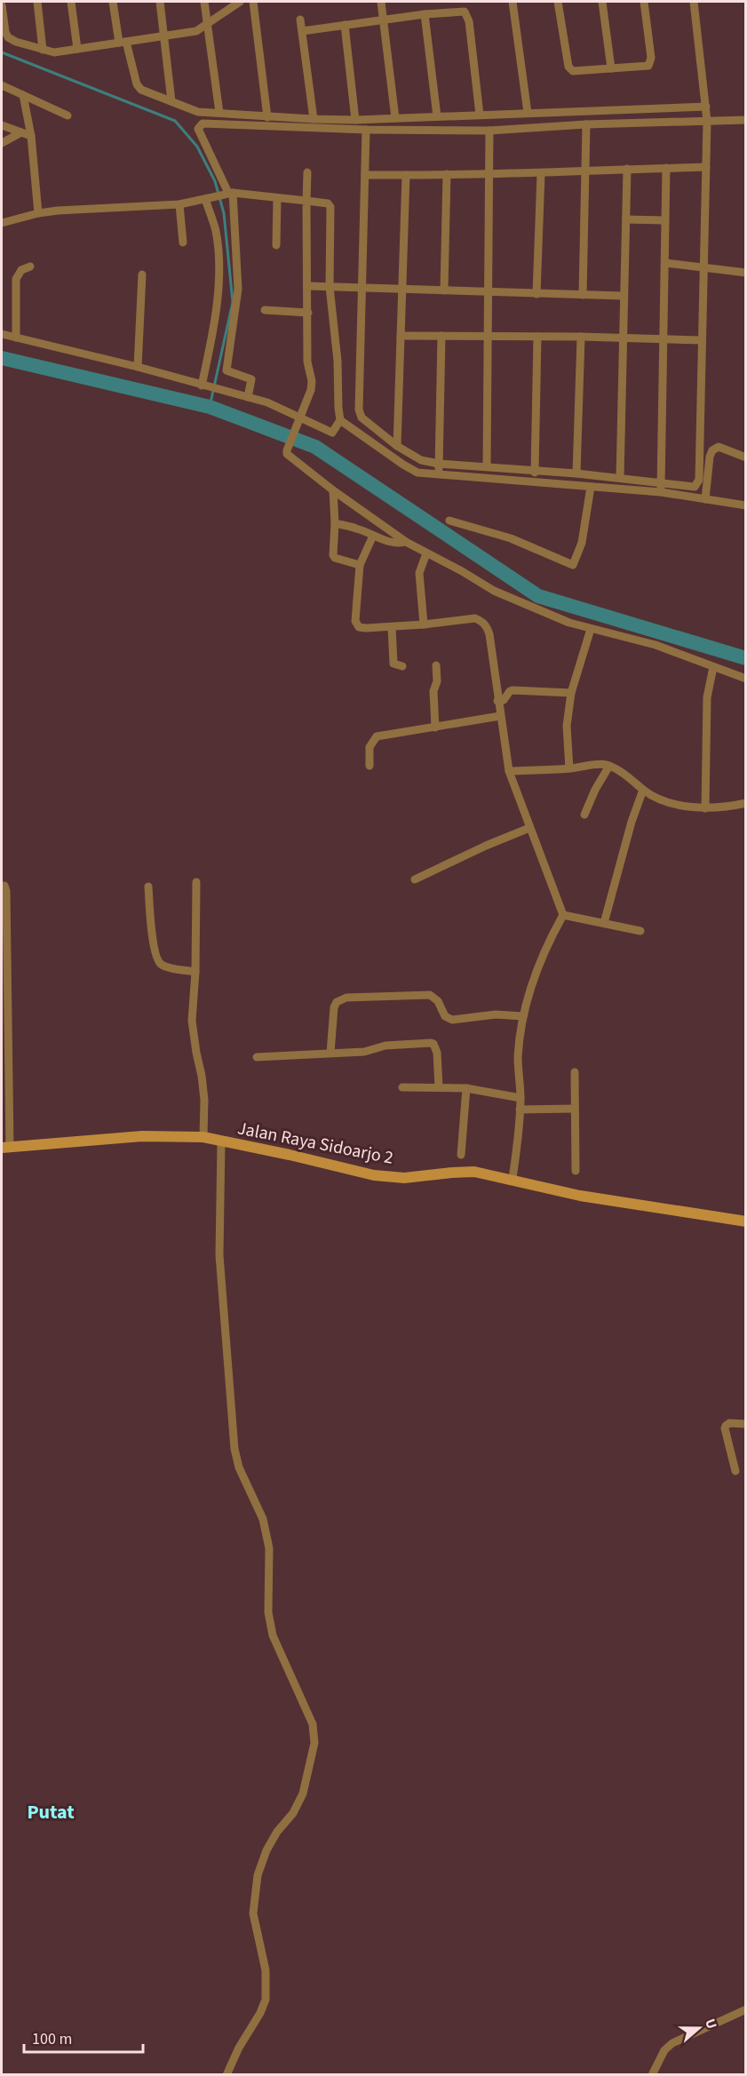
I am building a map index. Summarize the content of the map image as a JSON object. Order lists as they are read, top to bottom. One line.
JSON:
{"streets":{"street":["Jalan Raya Sidoarjo 2"]},"districts":["Putat"],"scale_bar":"100 m","north":"right"}
